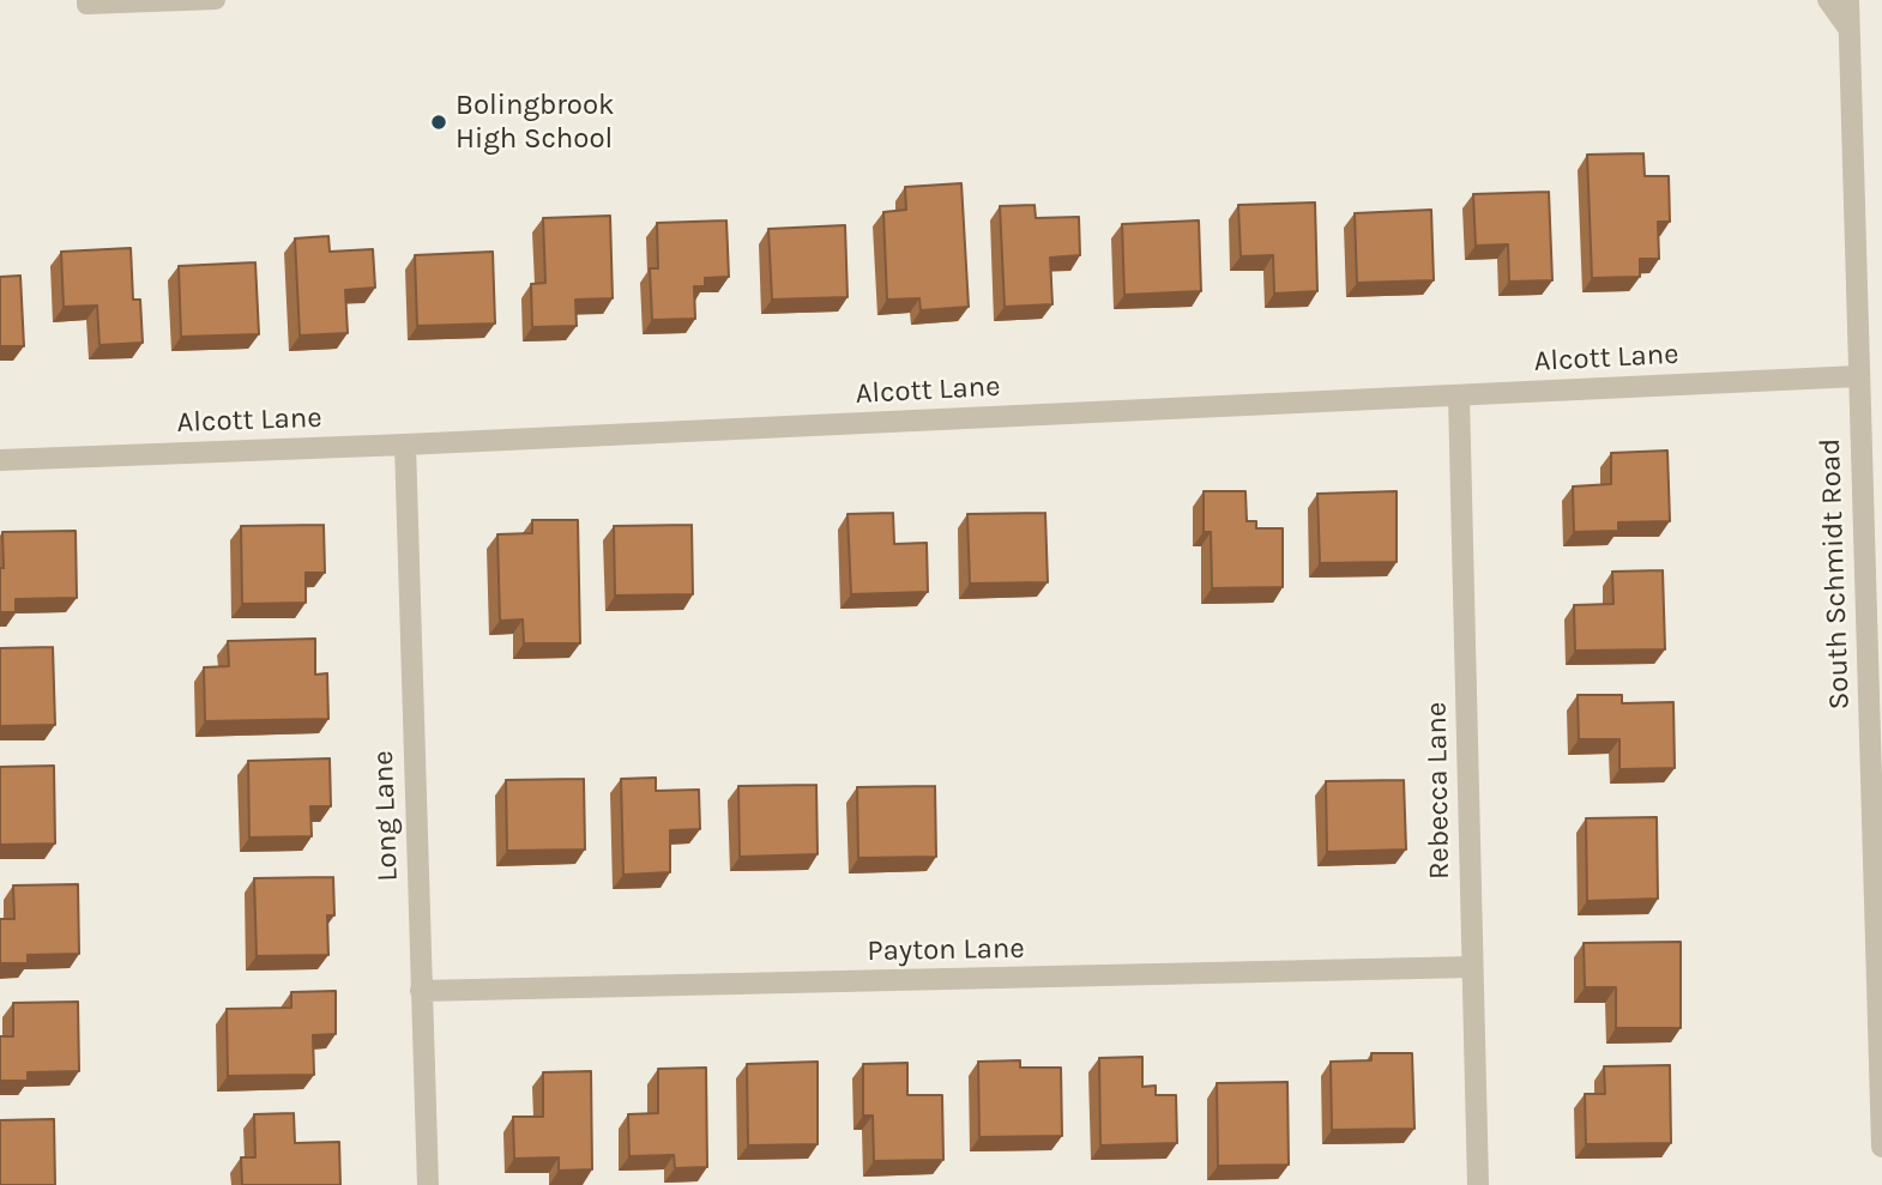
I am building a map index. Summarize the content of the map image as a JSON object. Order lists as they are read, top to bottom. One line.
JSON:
{"streets":{"street":["Alcott Lane","South Schmidt Road","Rebecca Lane","Long Lane","Payton Lane"]},"crossings":[["Alcott Lane","South Schmidt Road"],["Alcott Lane","Rebecca Lane"],["Alcott Lane","Long Lane"],["Rebecca Lane","Payton Lane"],["Long Lane","Payton Lane"]],"places":["Bolingbrook High School"]}
